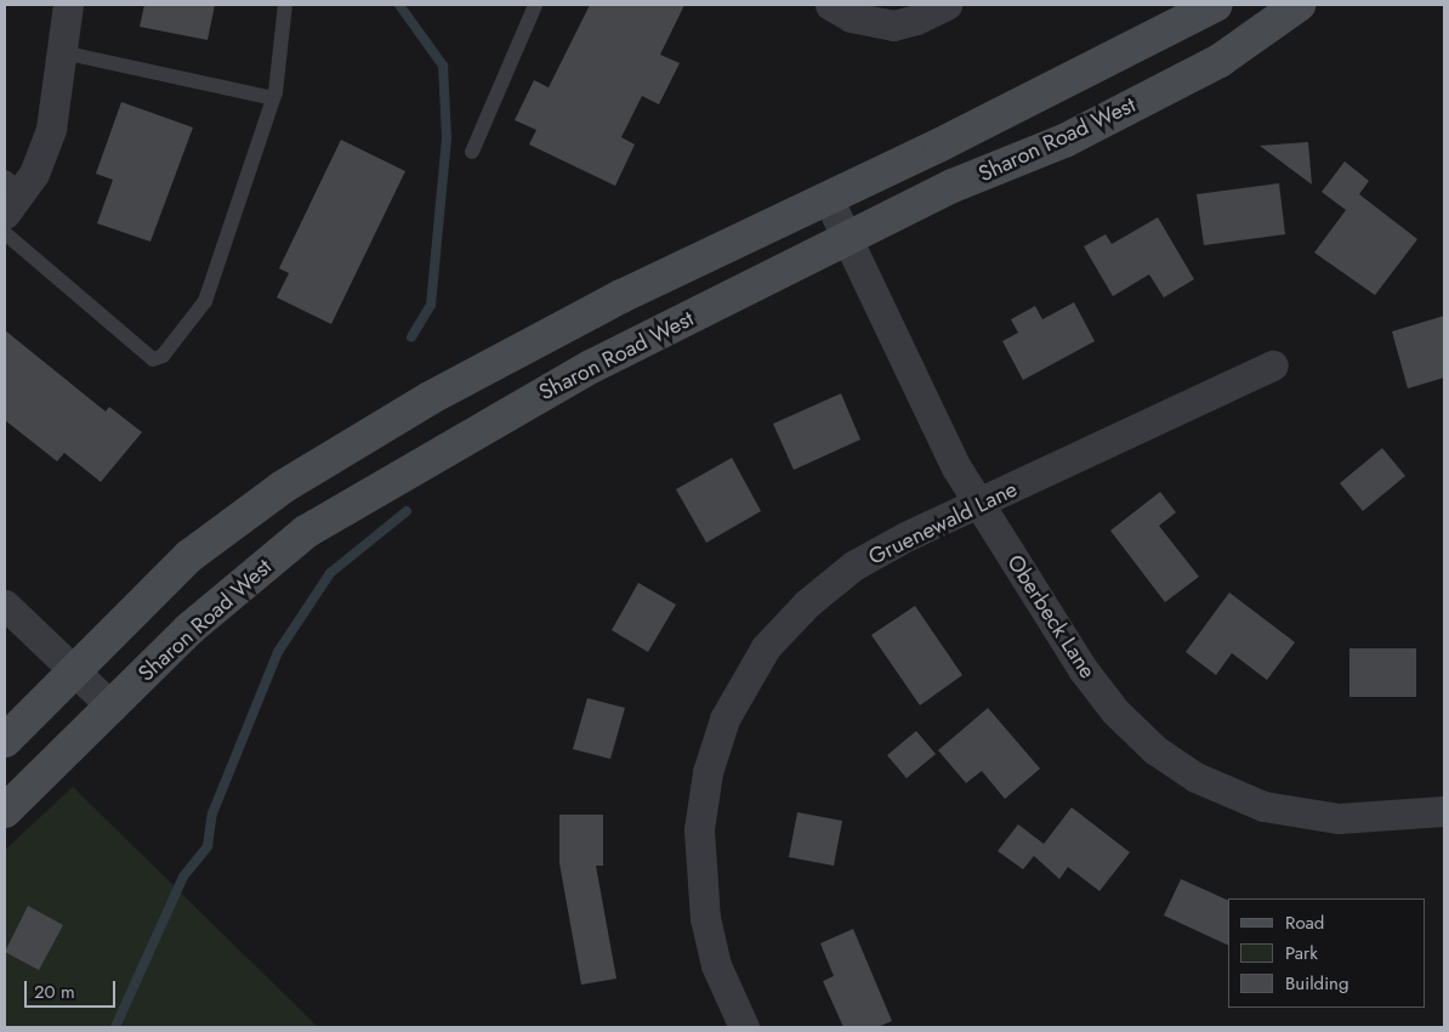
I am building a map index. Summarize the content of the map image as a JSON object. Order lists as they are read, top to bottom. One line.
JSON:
{"streets":{"main road":["Sharon Road West"],"street":["Gruenewald Lane","Oberbeck Lane"]},"crossings":[["Sharon Road West","Oberbeck Lane"],["Gruenewald Lane","Oberbeck Lane"]],"legend":["Road","Park","Building"],"scale_bar":"20 m"}
